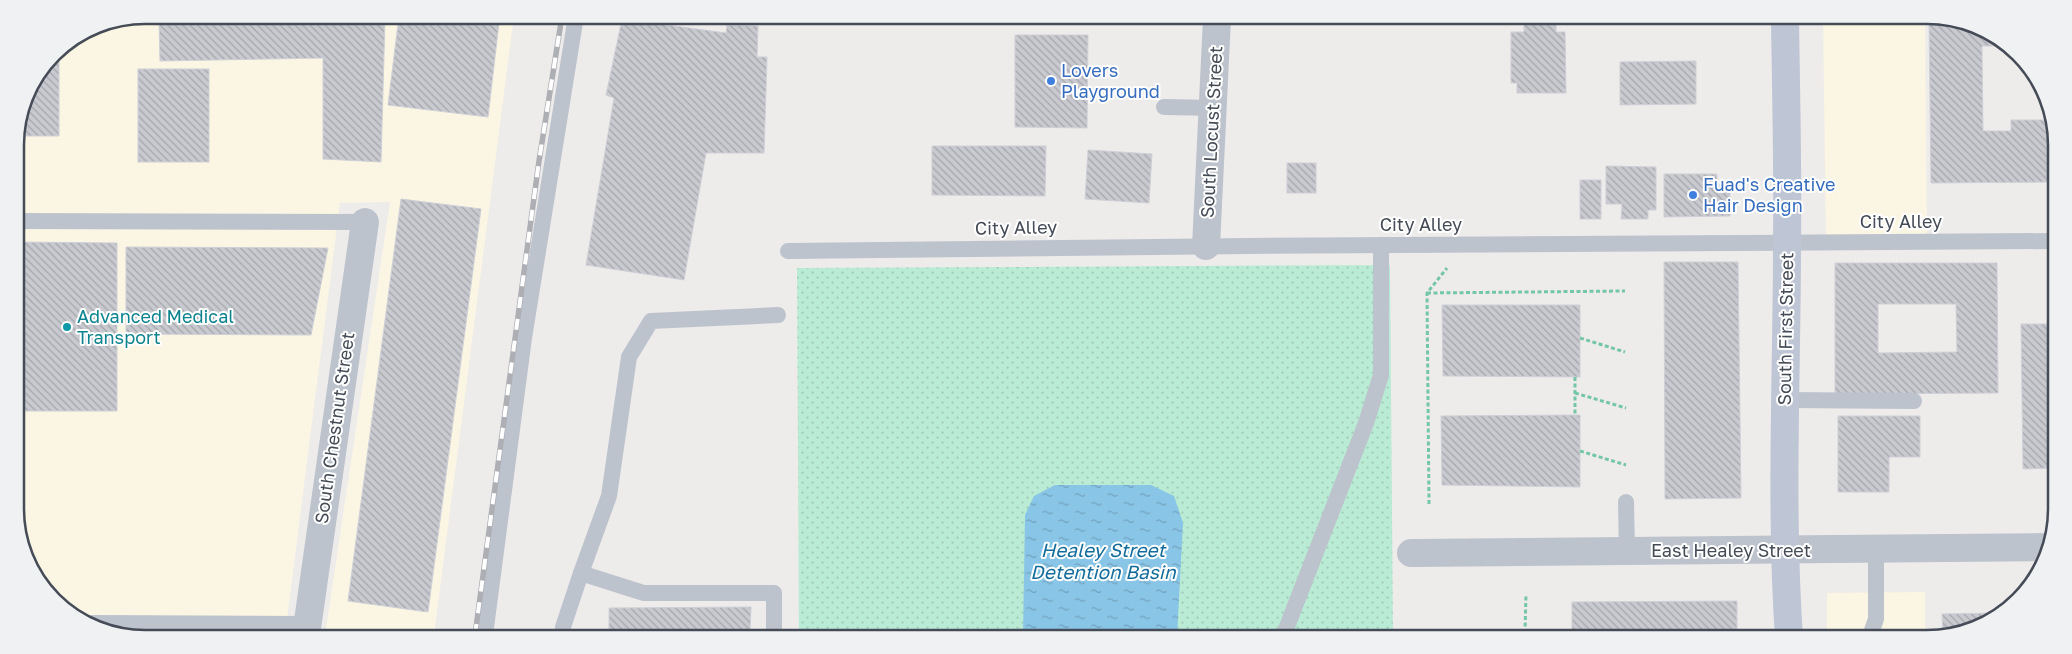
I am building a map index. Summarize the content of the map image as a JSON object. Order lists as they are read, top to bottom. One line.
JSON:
{"streets":{"street":["South Locust Street","South First Street","South Chestnut Street","East Healey Street"],"lane":["City Alley"]},"crossings":[["South Locust Street","City Alley"],["City Alley","South First Street"],["South First Street","East Healey Street"]],"water":["Healey Street Detention Basin"],"places":["Lovers Playground","Fuad's Creative Hair Design","Advanced Medical Transport"]}
